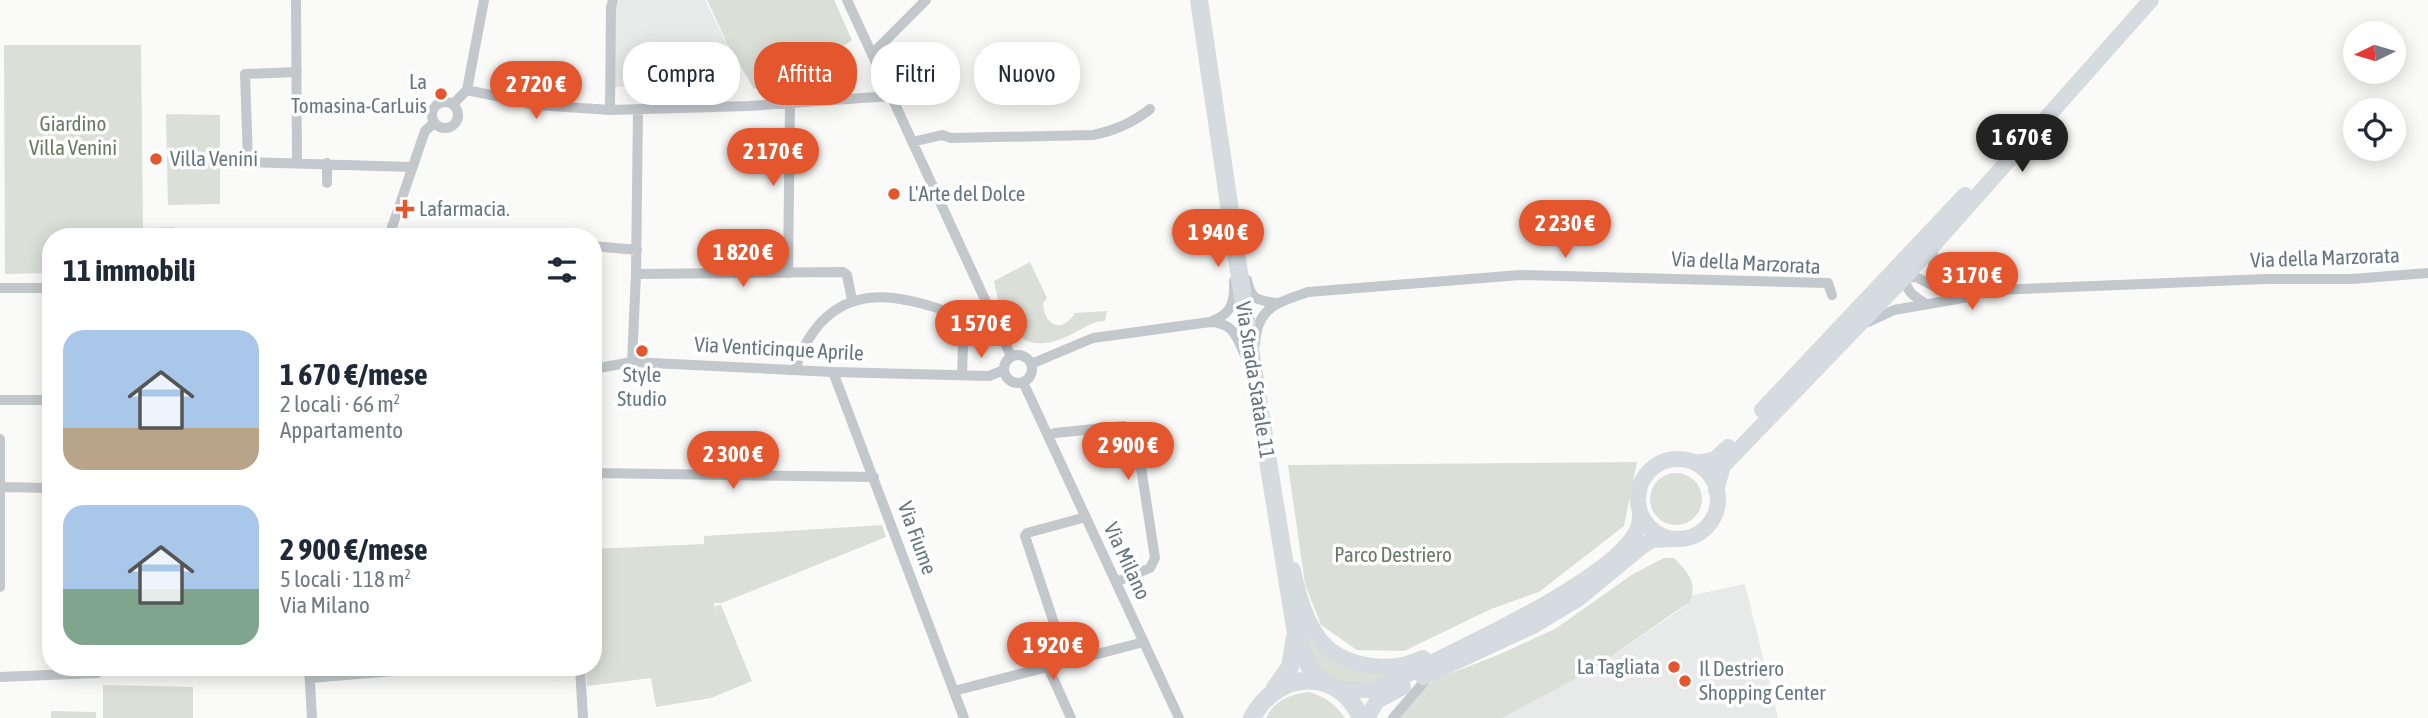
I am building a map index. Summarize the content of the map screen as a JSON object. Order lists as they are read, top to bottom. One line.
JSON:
{"streets":{"main road":["Via Strada Statale 11"],"street":["Via della Marzorata","Via Venticinque Aprile","Via Fiume","Via Milano"]},"crossings":[["Via Venticinque Aprile","Via Fiume"],["Via Venticinque Aprile","Via Milano"]],"parks":["Giardino Villa Venini","Parco Destriero"],"places":{"other":["La Tomasina-CarLuis","Villa Venini","L'Arte del Dolce","Style Studio","La Tagliata","Il Destriero Shopping Center"],"health":["Lafarmacia."]},"north":"left","page":{"chip":["Compra","Affitta","Filtri","Nuovo"],"price":["2 720 €","1 670 €","2 170 €","2 230 €","1 940 €","1 820 €","3 170 €","1 570 €","2 900 €","2 300 €","1 920 €"],"heading":"11 immobili","list":[{"name":"1 670 €/mese","note":"2 locali · 66 m² · Appartamento"},{"name":"2 900 €/mese","note":"5 locali · 118 m² · Via Milano"}]}}
